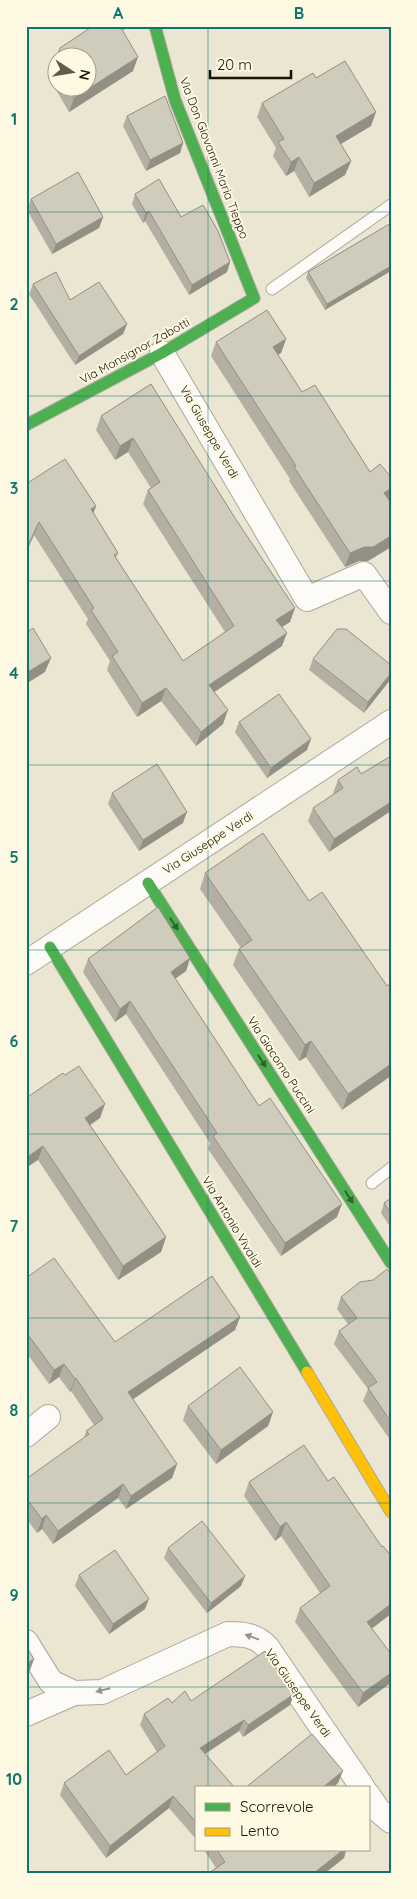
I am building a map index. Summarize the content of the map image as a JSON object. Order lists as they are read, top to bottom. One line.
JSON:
{"streets":{"street":["Via Don Giovanni Maria Tieppo","Via Monsignor Zabotti","Via Giuseppe Verdi","Via Giacomo Puccini","Via Antonio Vivaldi"]},"crossings":[["Via Don Giovanni Maria Tieppo","Via Monsignor Zabotti"],["Via Monsignor Zabotti","Via Giuseppe Verdi"],["Via Giuseppe Verdi","Via Giacomo Puccini"],["Via Giuseppe Verdi","Via Antonio Vivaldi"]],"one_way":["Via Giacomo Puccini"],"legend":["Scorrevole","Lento"],"scale_bar":"20 m","north":"right","grid":{"columns":["A","B"],"rows":["1","2","3","4","5","6","7","8","9","10"]}}
